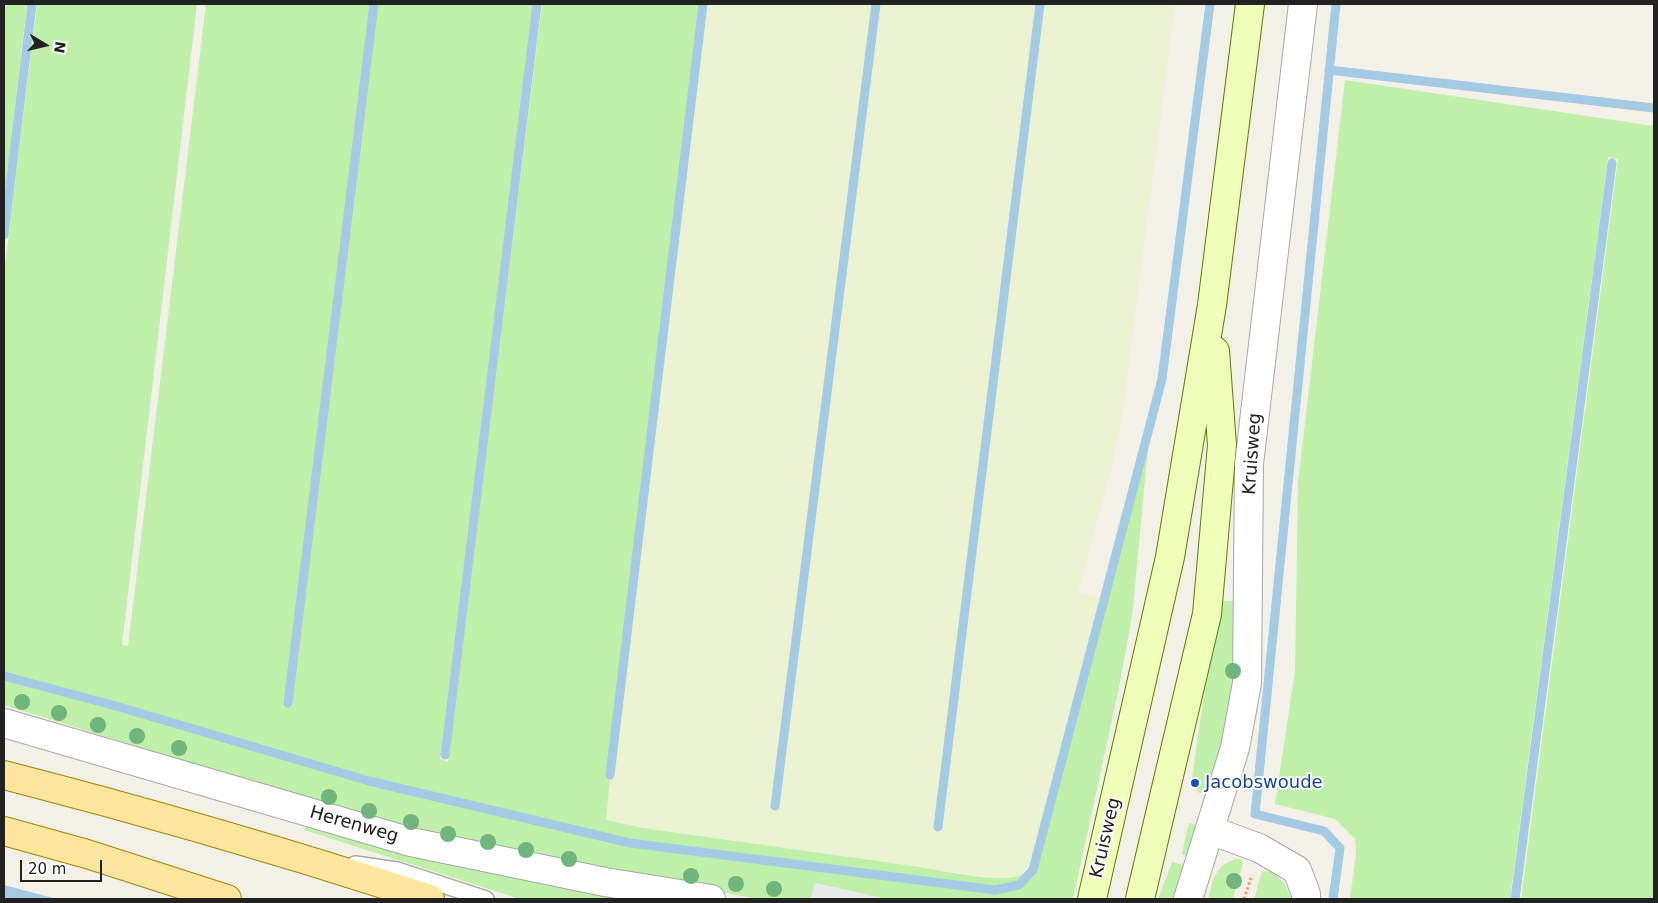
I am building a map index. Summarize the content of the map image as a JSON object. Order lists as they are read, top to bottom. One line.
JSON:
{"streets":{"main road":["Kruisweg","Herenweg"]},"places":["Jacobswoude"],"scale_bar":"20 m","north":"right"}
